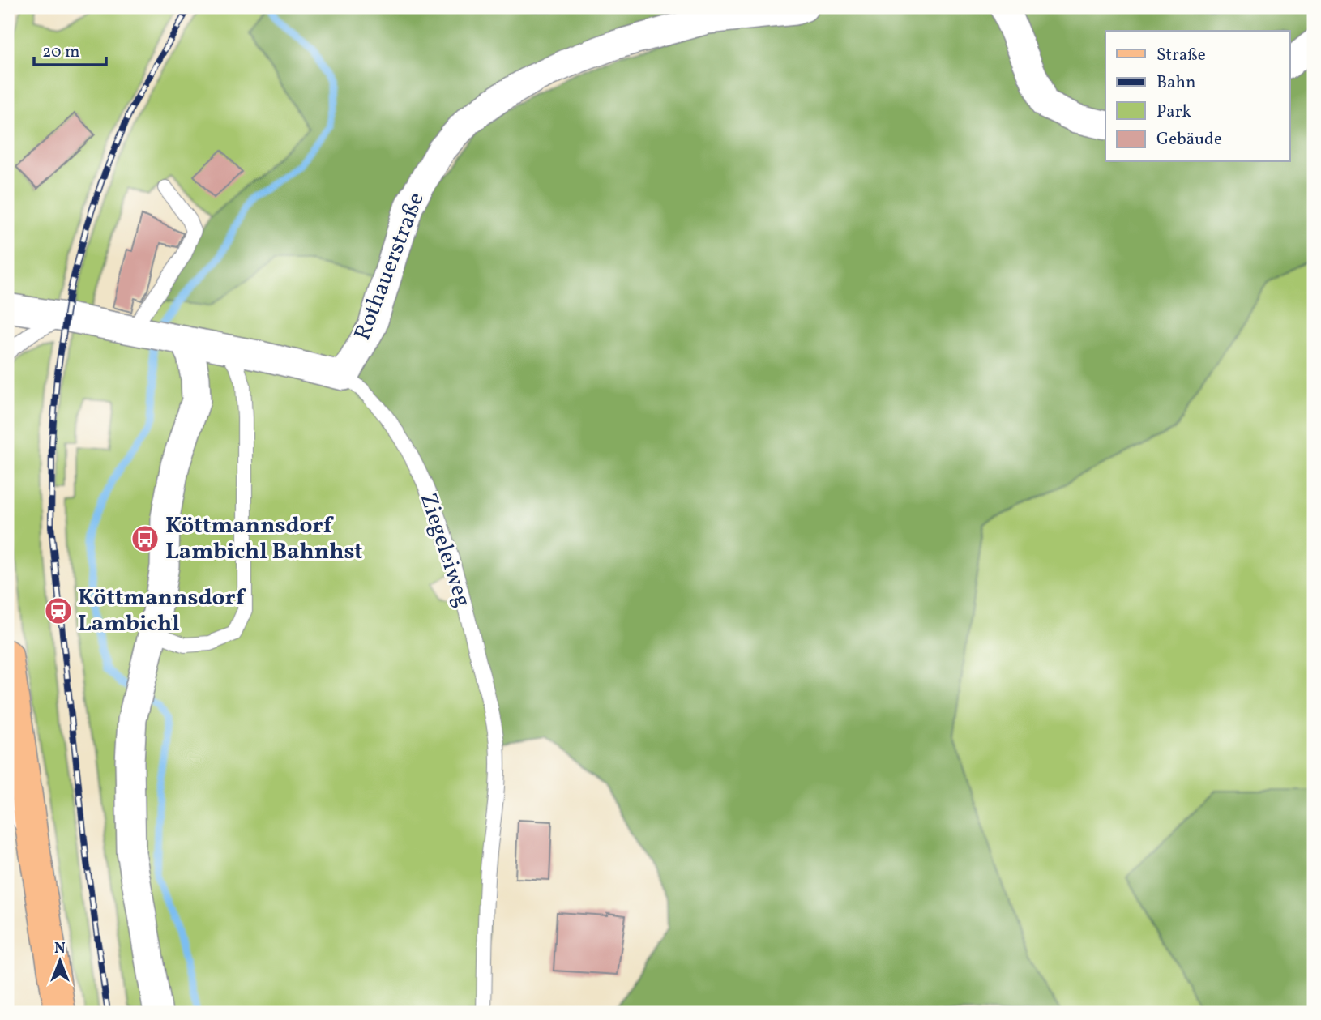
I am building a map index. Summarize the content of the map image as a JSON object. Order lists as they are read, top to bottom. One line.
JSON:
{"streets":{"street":["Rothauerstraße","Ziegeleiweg"]},"crossings":[["Rothauerstraße","Ziegeleiweg"]],"places":{"bus stop":["Köttmannsdorf Lambichl Bahnhst"],"station":["Köttmannsdorf Lambichl"]},"legend":["Straße","Bahn","Park","Gebäude"],"scale_bar":"20 m","north":"top"}
